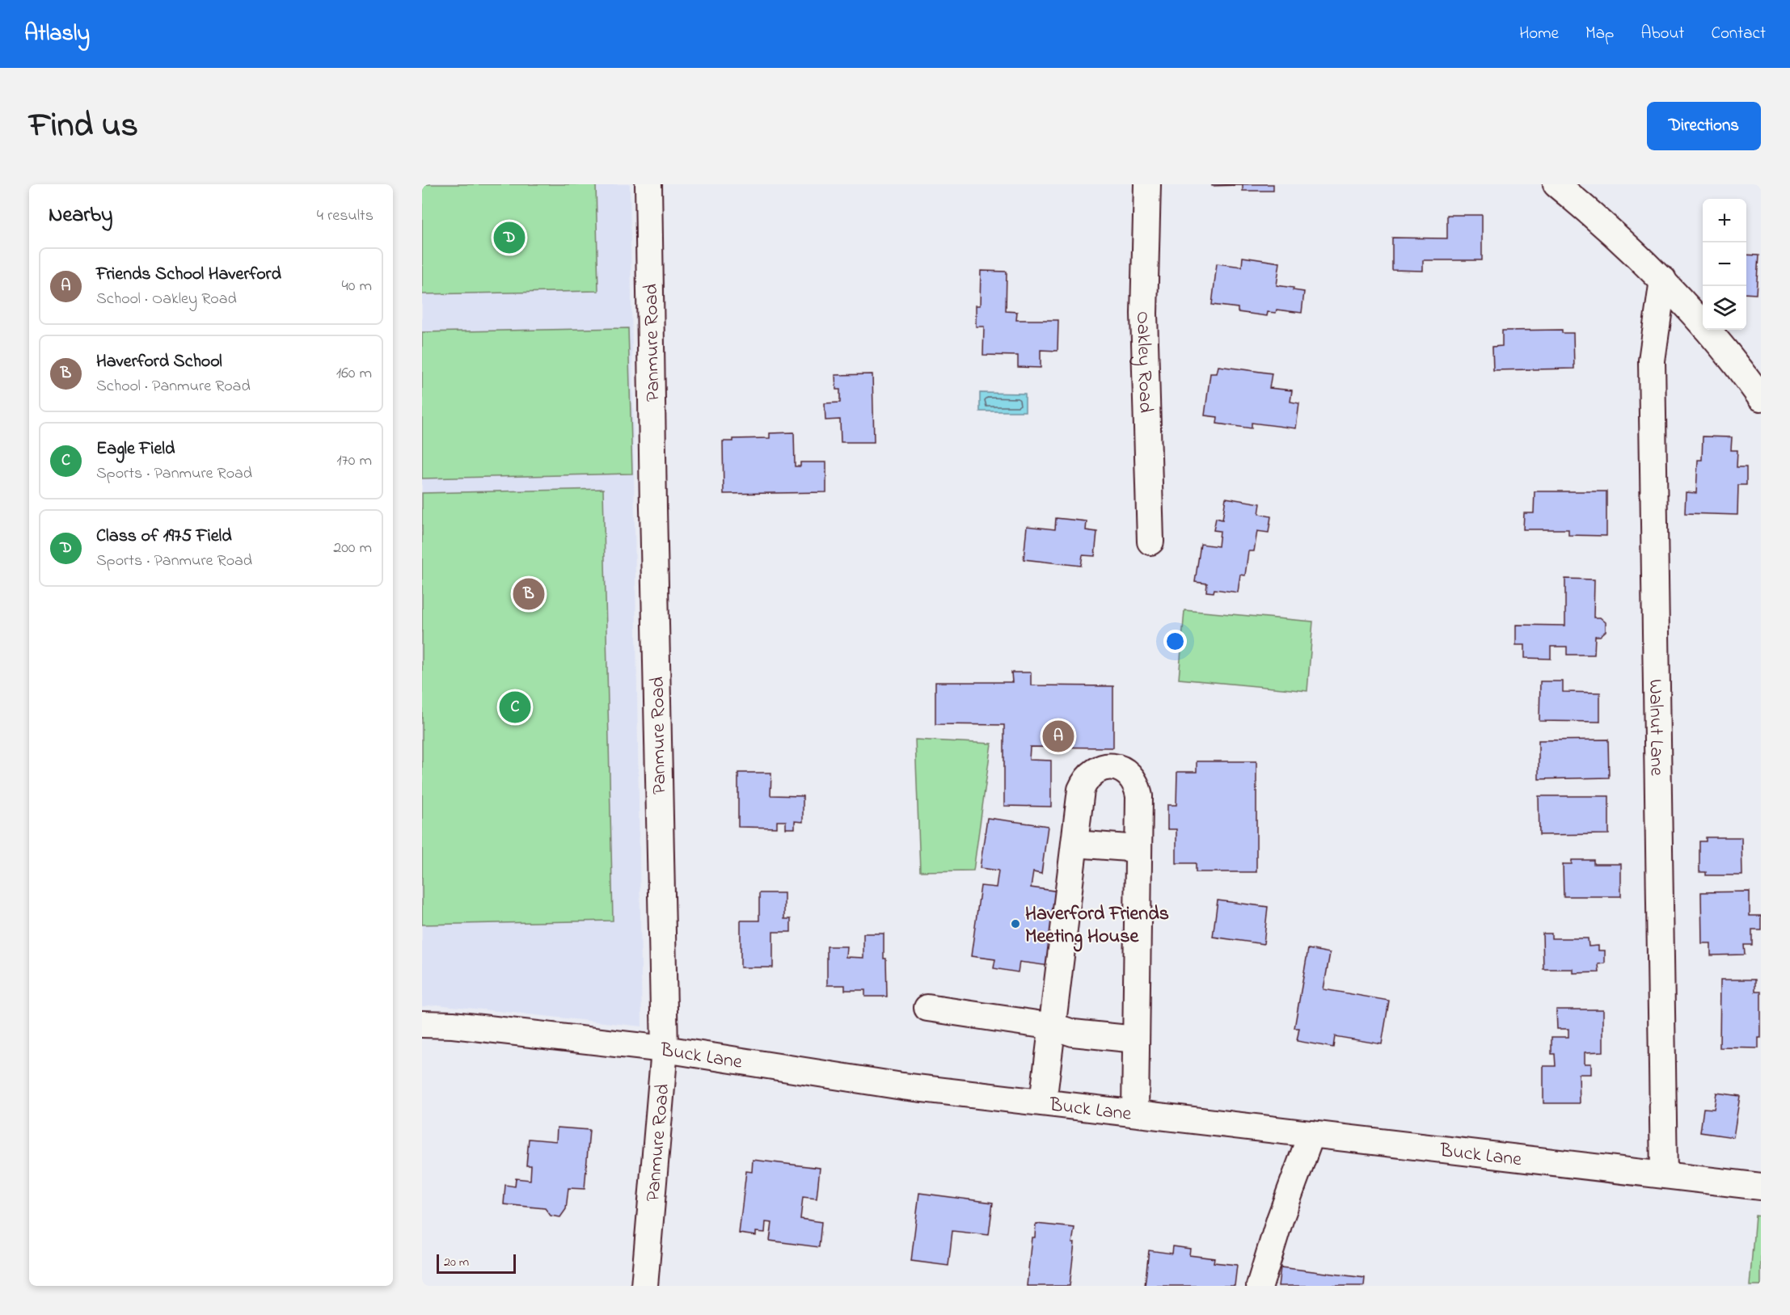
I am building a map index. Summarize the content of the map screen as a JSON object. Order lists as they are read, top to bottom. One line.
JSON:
{"streets":{"street":["Panmure Road","Oakley Road","Walnut Lane","Buck Lane"]},"crossings":[["Panmure Road","Buck Lane"],["Walnut Lane","Buck Lane"]],"places":["Haverford Friends Meeting House"],"scale_bar":"20 m","page":{"header":"Atlasly","nav":["Home","Map","About","Contact"],"title":"Find us","buttons":"Directions","heading":["Nearby","4 results"],"map_buttons":["+","−"],"pins":["D","B","C","A"],"list":[{"mark":"A","name":"Friends School Haverford","note":"School · Oakley Road","value":"40 m"},{"mark":"B","name":"Haverford School","note":"School · Panmure Road","value":"160 m"},{"mark":"C","name":"Eagle Field","note":"Sports · Panmure Road","value":"170 m"},{"mark":"D","name":"Class of 1975 Field","note":"Sports · Panmure Road","value":"200 m"}],"scale":"20 m"}}
